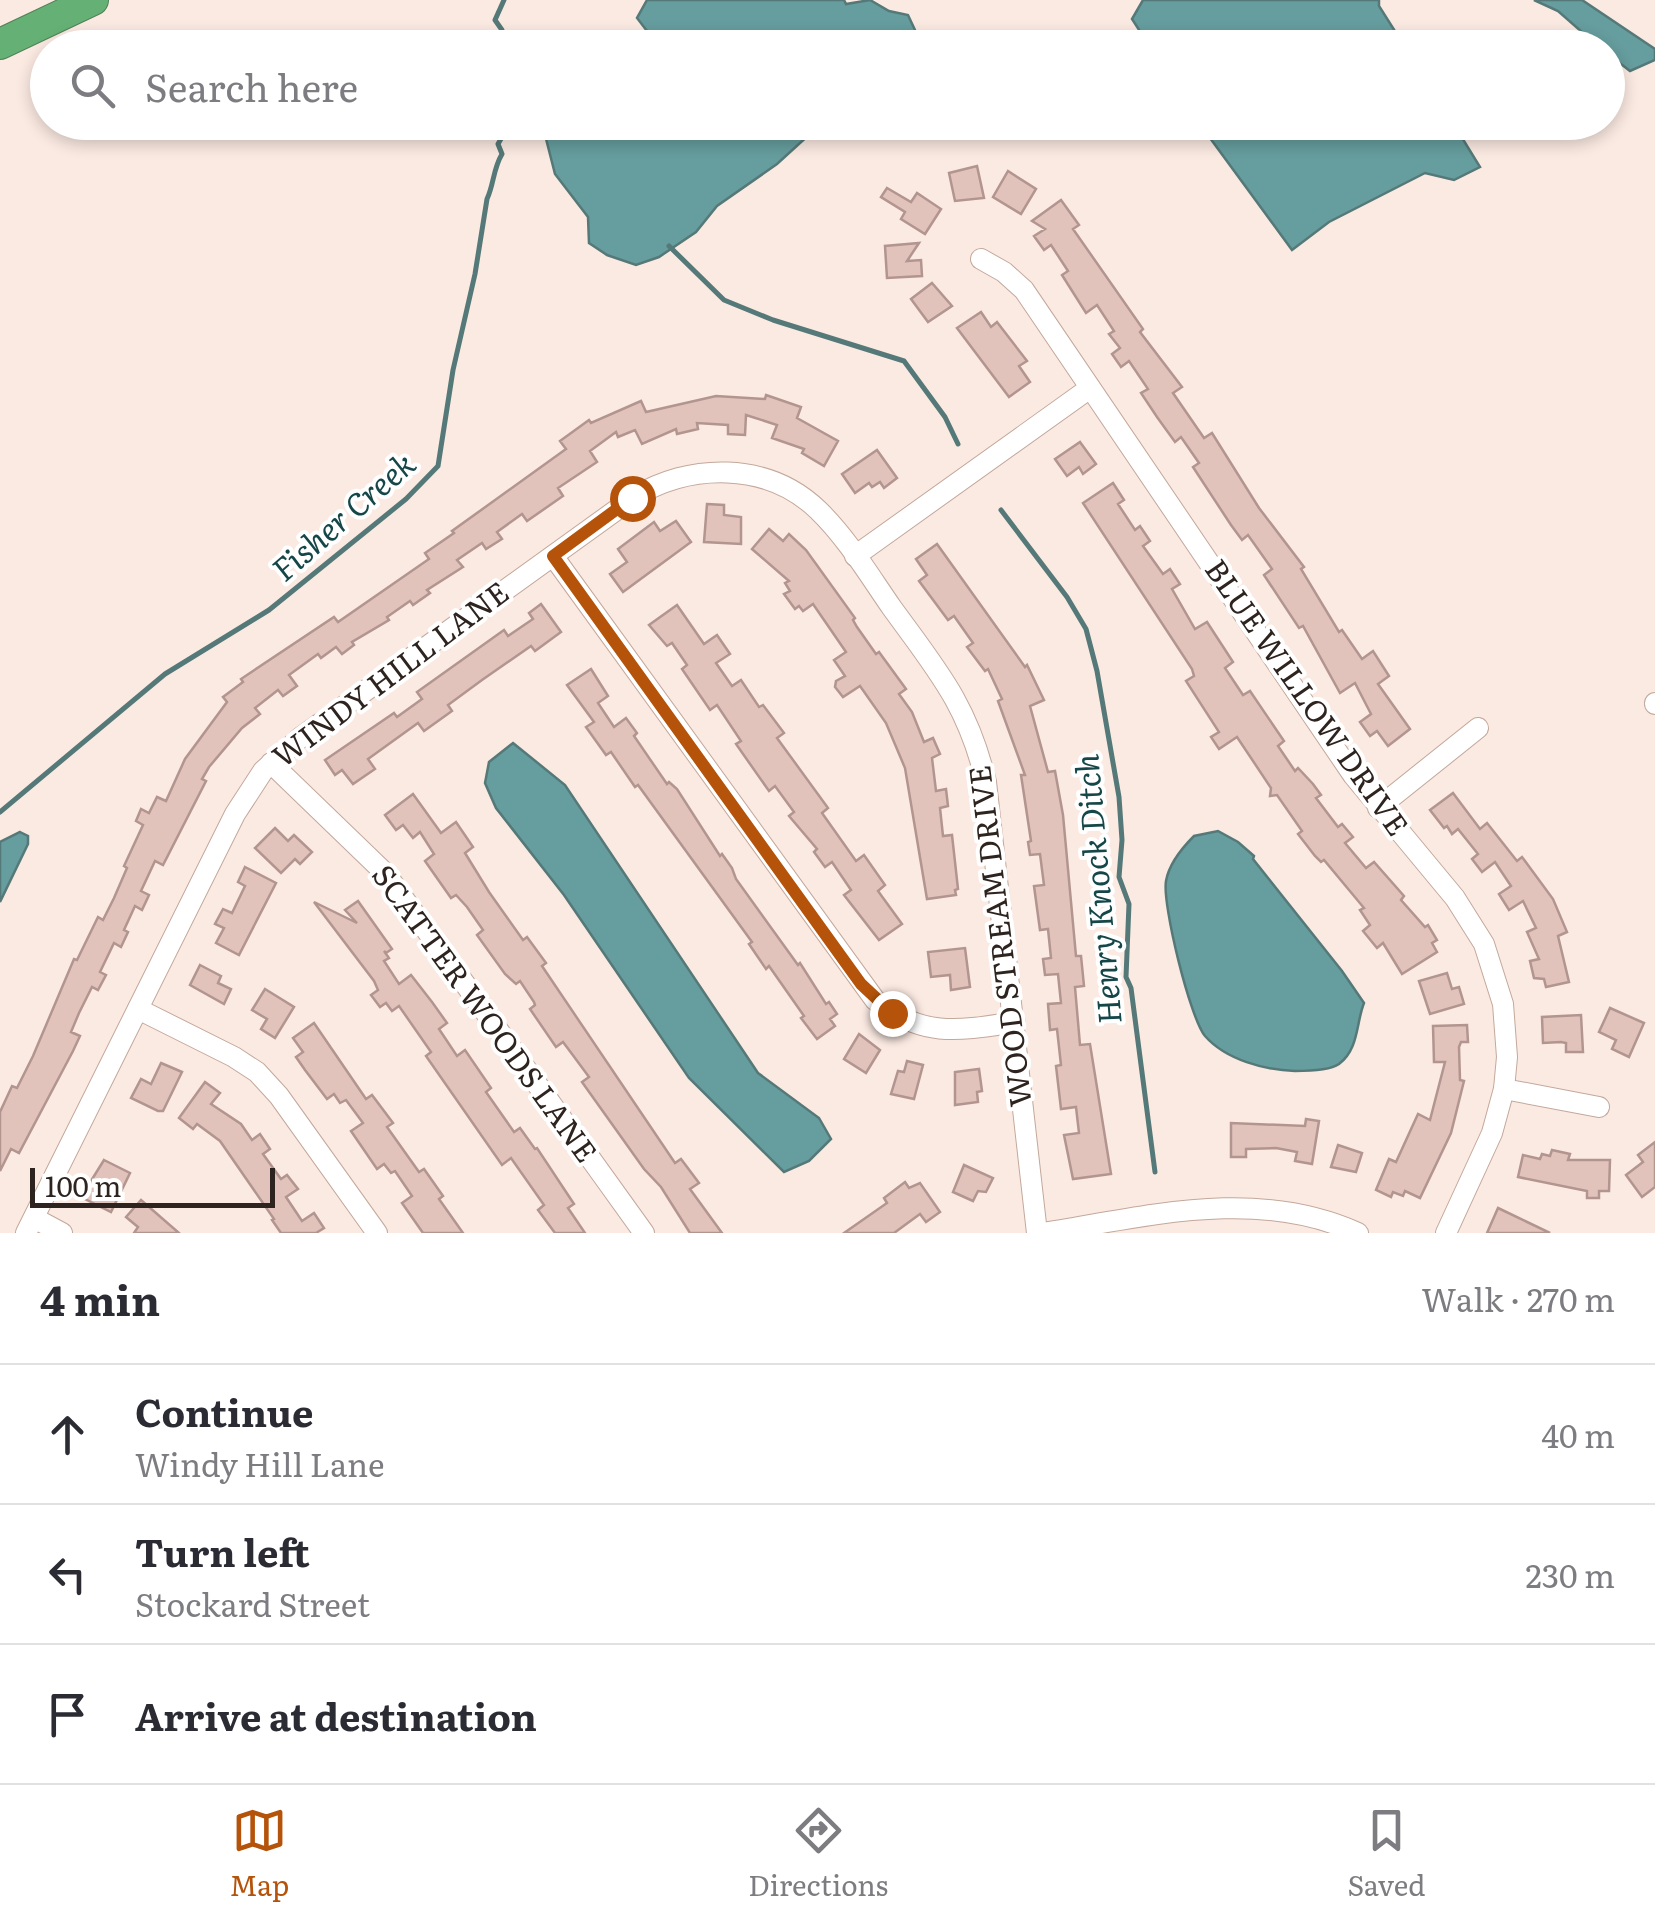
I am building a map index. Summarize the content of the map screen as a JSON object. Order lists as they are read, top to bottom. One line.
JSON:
{"streets":{"street":["WINDY HILL LANE","BLUE WILLOW DRIVE","WOOD STREAM DRIVE","SCATTER WOODS LANE"]},"crossings":[["WINDY HILL LANE","WOOD STREAM DRIVE"],["WINDY HILL LANE","SCATTER WOODS LANE"]],"water":["Fisher Creek","Henry Knock Ditch"],"scale_bar":"100 m","page":{"search":"Search here","scale":"100 m","heading":["4 min","Walk · 270 m"],"list":[["Continue","Windy Hill Lane","40 m"],["Turn left","Stockard Street","230 m"],"Arrive at destination"],"nav":["Map","Directions","Saved"]}}
